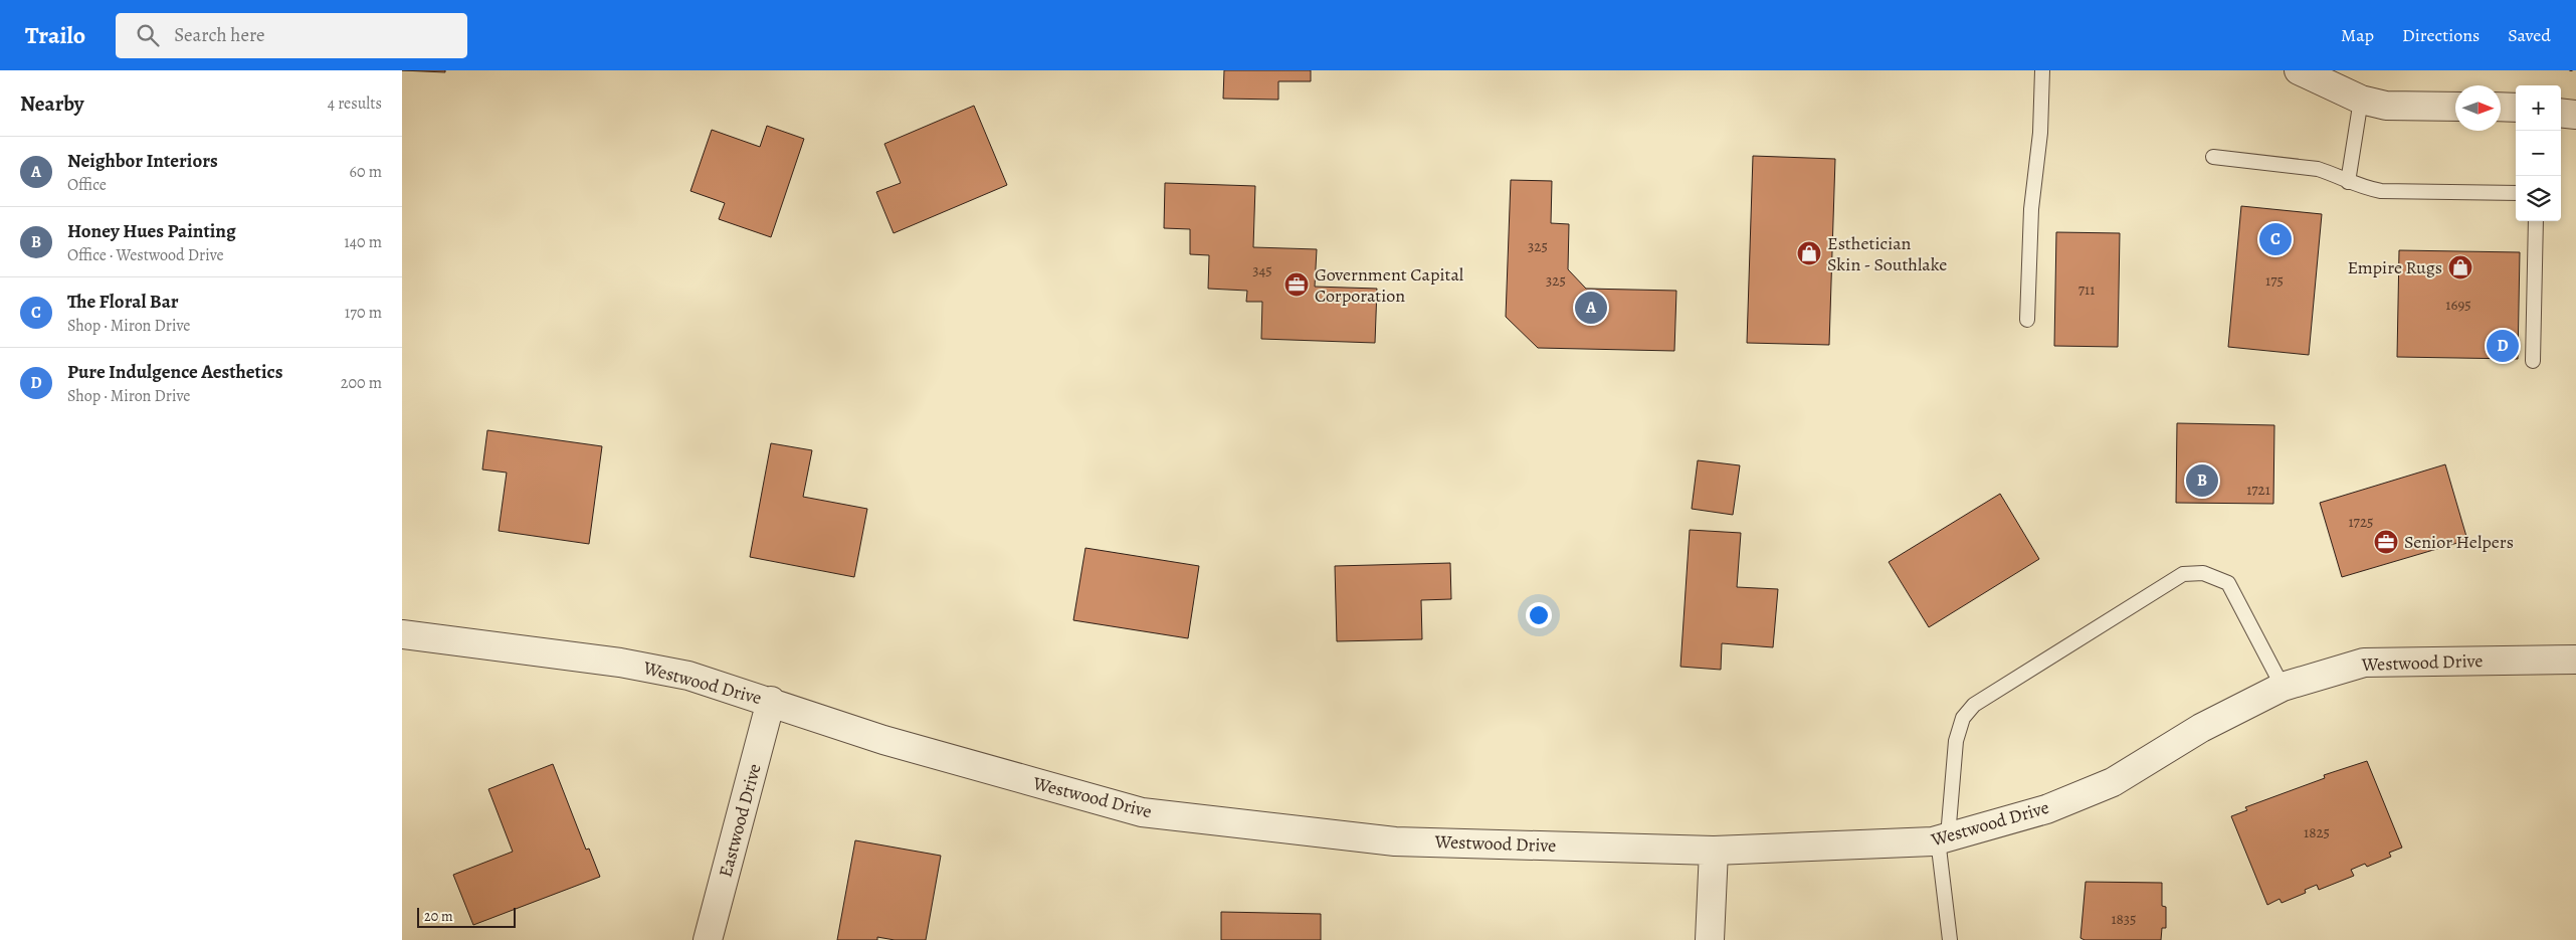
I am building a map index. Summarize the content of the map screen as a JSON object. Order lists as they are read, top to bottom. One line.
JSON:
{"streets":{"street":["Westwood Drive","Eastwood Drive"]},"crossings":[["Westwood Drive","Eastwood Drive"]],"places":{"shop":["Esthetician Skin - Southlake","Empire Rugs"],"office":["Government Capital Corporation","Senior Helpers"]},"house_numbers":["325","345","325","175","711","1695","1721","1725","1825","1835"],"scale_bar":"20 m","north":"right","page":{"header":"Trailo","search":"Search here","nav":["Map","Directions","Saved"],"heading":["Nearby","4 results"],"map_buttons":["+","−"],"list":[{"mark":"A","name":"Neighbor Interiors","note":"Office","value":"60 m"},{"mark":"B","name":"Honey Hues Painting","note":"Office · Westwood Drive","value":"140 m"},{"mark":"C","name":"The Floral Bar","note":"Shop · Miron Drive","value":"170 m"},{"mark":"D","name":"Pure Indulgence Aesthetics","note":"Shop · Miron Drive","value":"200 m"}],"pins":["C","A","D","B"],"scale":"20 m"}}
